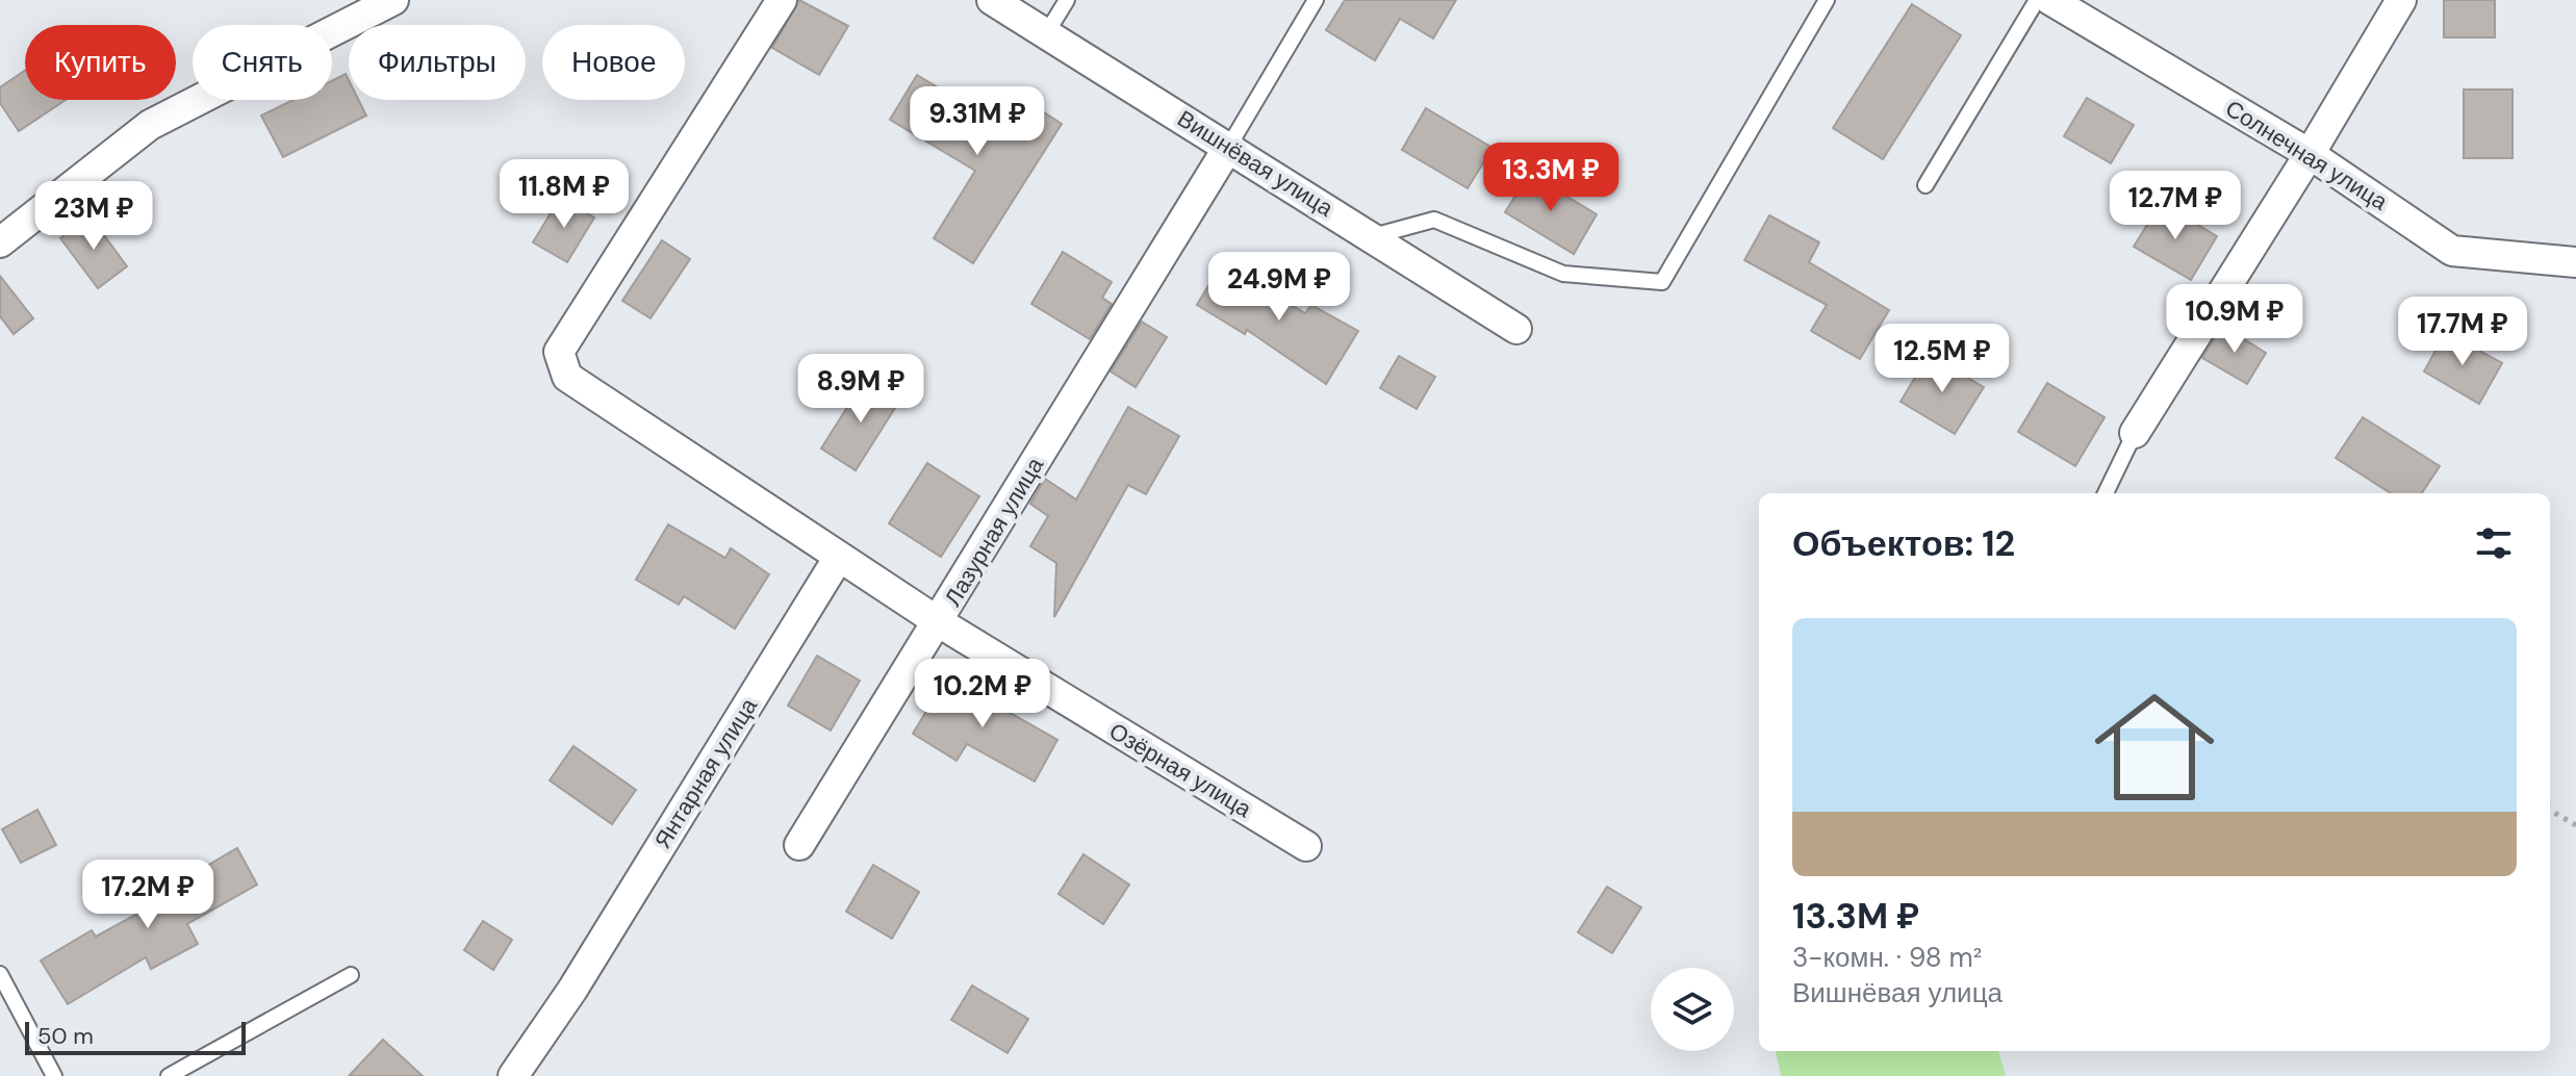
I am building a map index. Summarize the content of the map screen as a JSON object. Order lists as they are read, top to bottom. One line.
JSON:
{"streets":{"street":["Солнечная улица","Вишнёвая улица","Лазурная улица","Озёрная улица","Янтарная улица"]},"crossings":[["Вишнёвая улица","Лазурная улица"],["Лазурная улица","Озёрная улица"],["Лазурная улица","Янтарная улица"]],"scale_bar":"50 m","page":{"chip":["Купить","Снять","Фильтры","Новое"],"price":["9.31M ₽","13.3M ₽","11.8M ₽","12.7M ₽","23M ₽","24.9M ₽","10.9M ₽","17.7M ₽","12.5M ₽","8.9M ₽","10.2M ₽","17.2M ₽"],"heading":"Объектов: 12","list":[{"name":"13.3M ₽","note":"3-комн. · 98 m² · Вишнёвая улица"}],"scale":"50 m"}}
